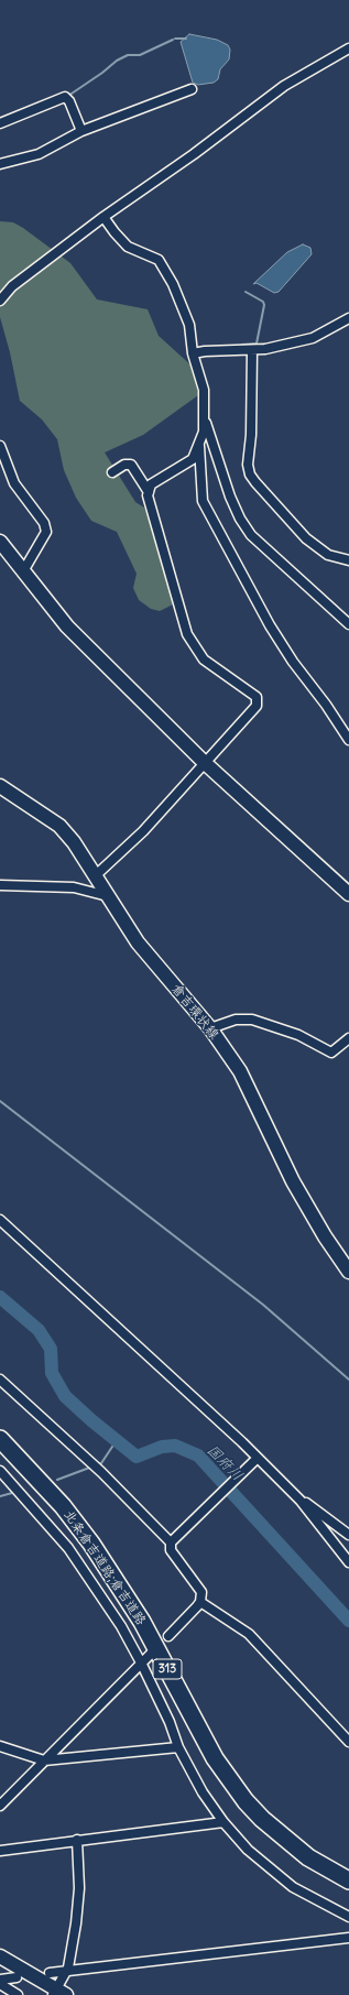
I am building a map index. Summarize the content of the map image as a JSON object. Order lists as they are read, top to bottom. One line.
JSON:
{"streets":{"highway":["北条倉吉道路;倉吉道路","313"],"main road":["倉吉環状線"]},"water":["国府川"]}
